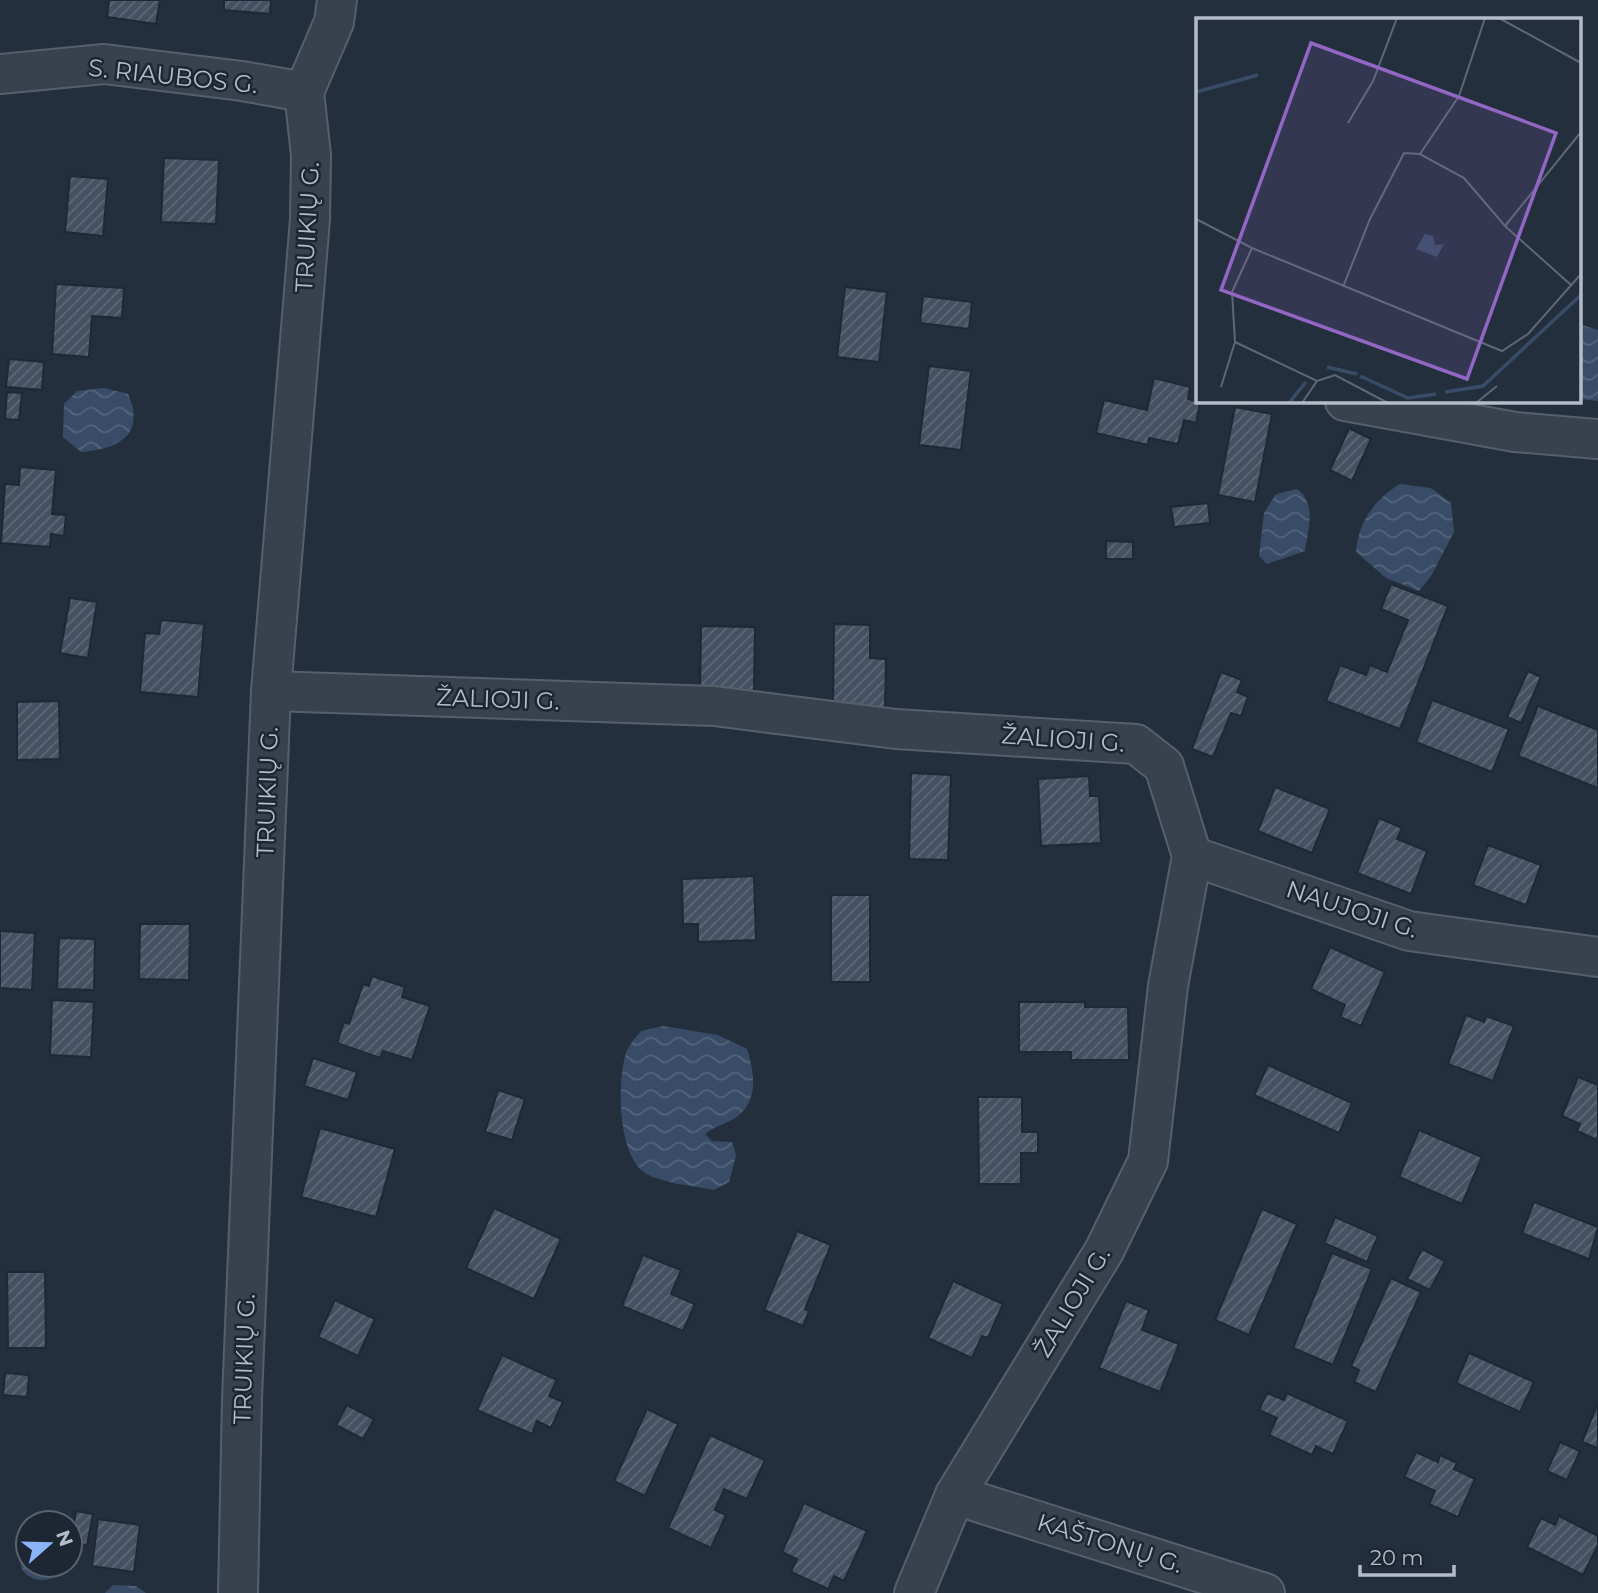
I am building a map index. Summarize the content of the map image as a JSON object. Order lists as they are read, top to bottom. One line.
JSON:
{"streets":{"street":["S. RIAUBOS G.","TRUIKIŲ G.","ŽALIOJI G.","NAUJOJI G.","KAŠTONŲ G."]},"crossings":[["S. RIAUBOS G.","TRUIKIŲ G."],["TRUIKIŲ G.","ŽALIOJI G."],["ŽALIOJI G.","NAUJOJI G."],["ŽALIOJI G.","KAŠTONŲ G."]],"scale_bar":"20 m","north":"right"}
